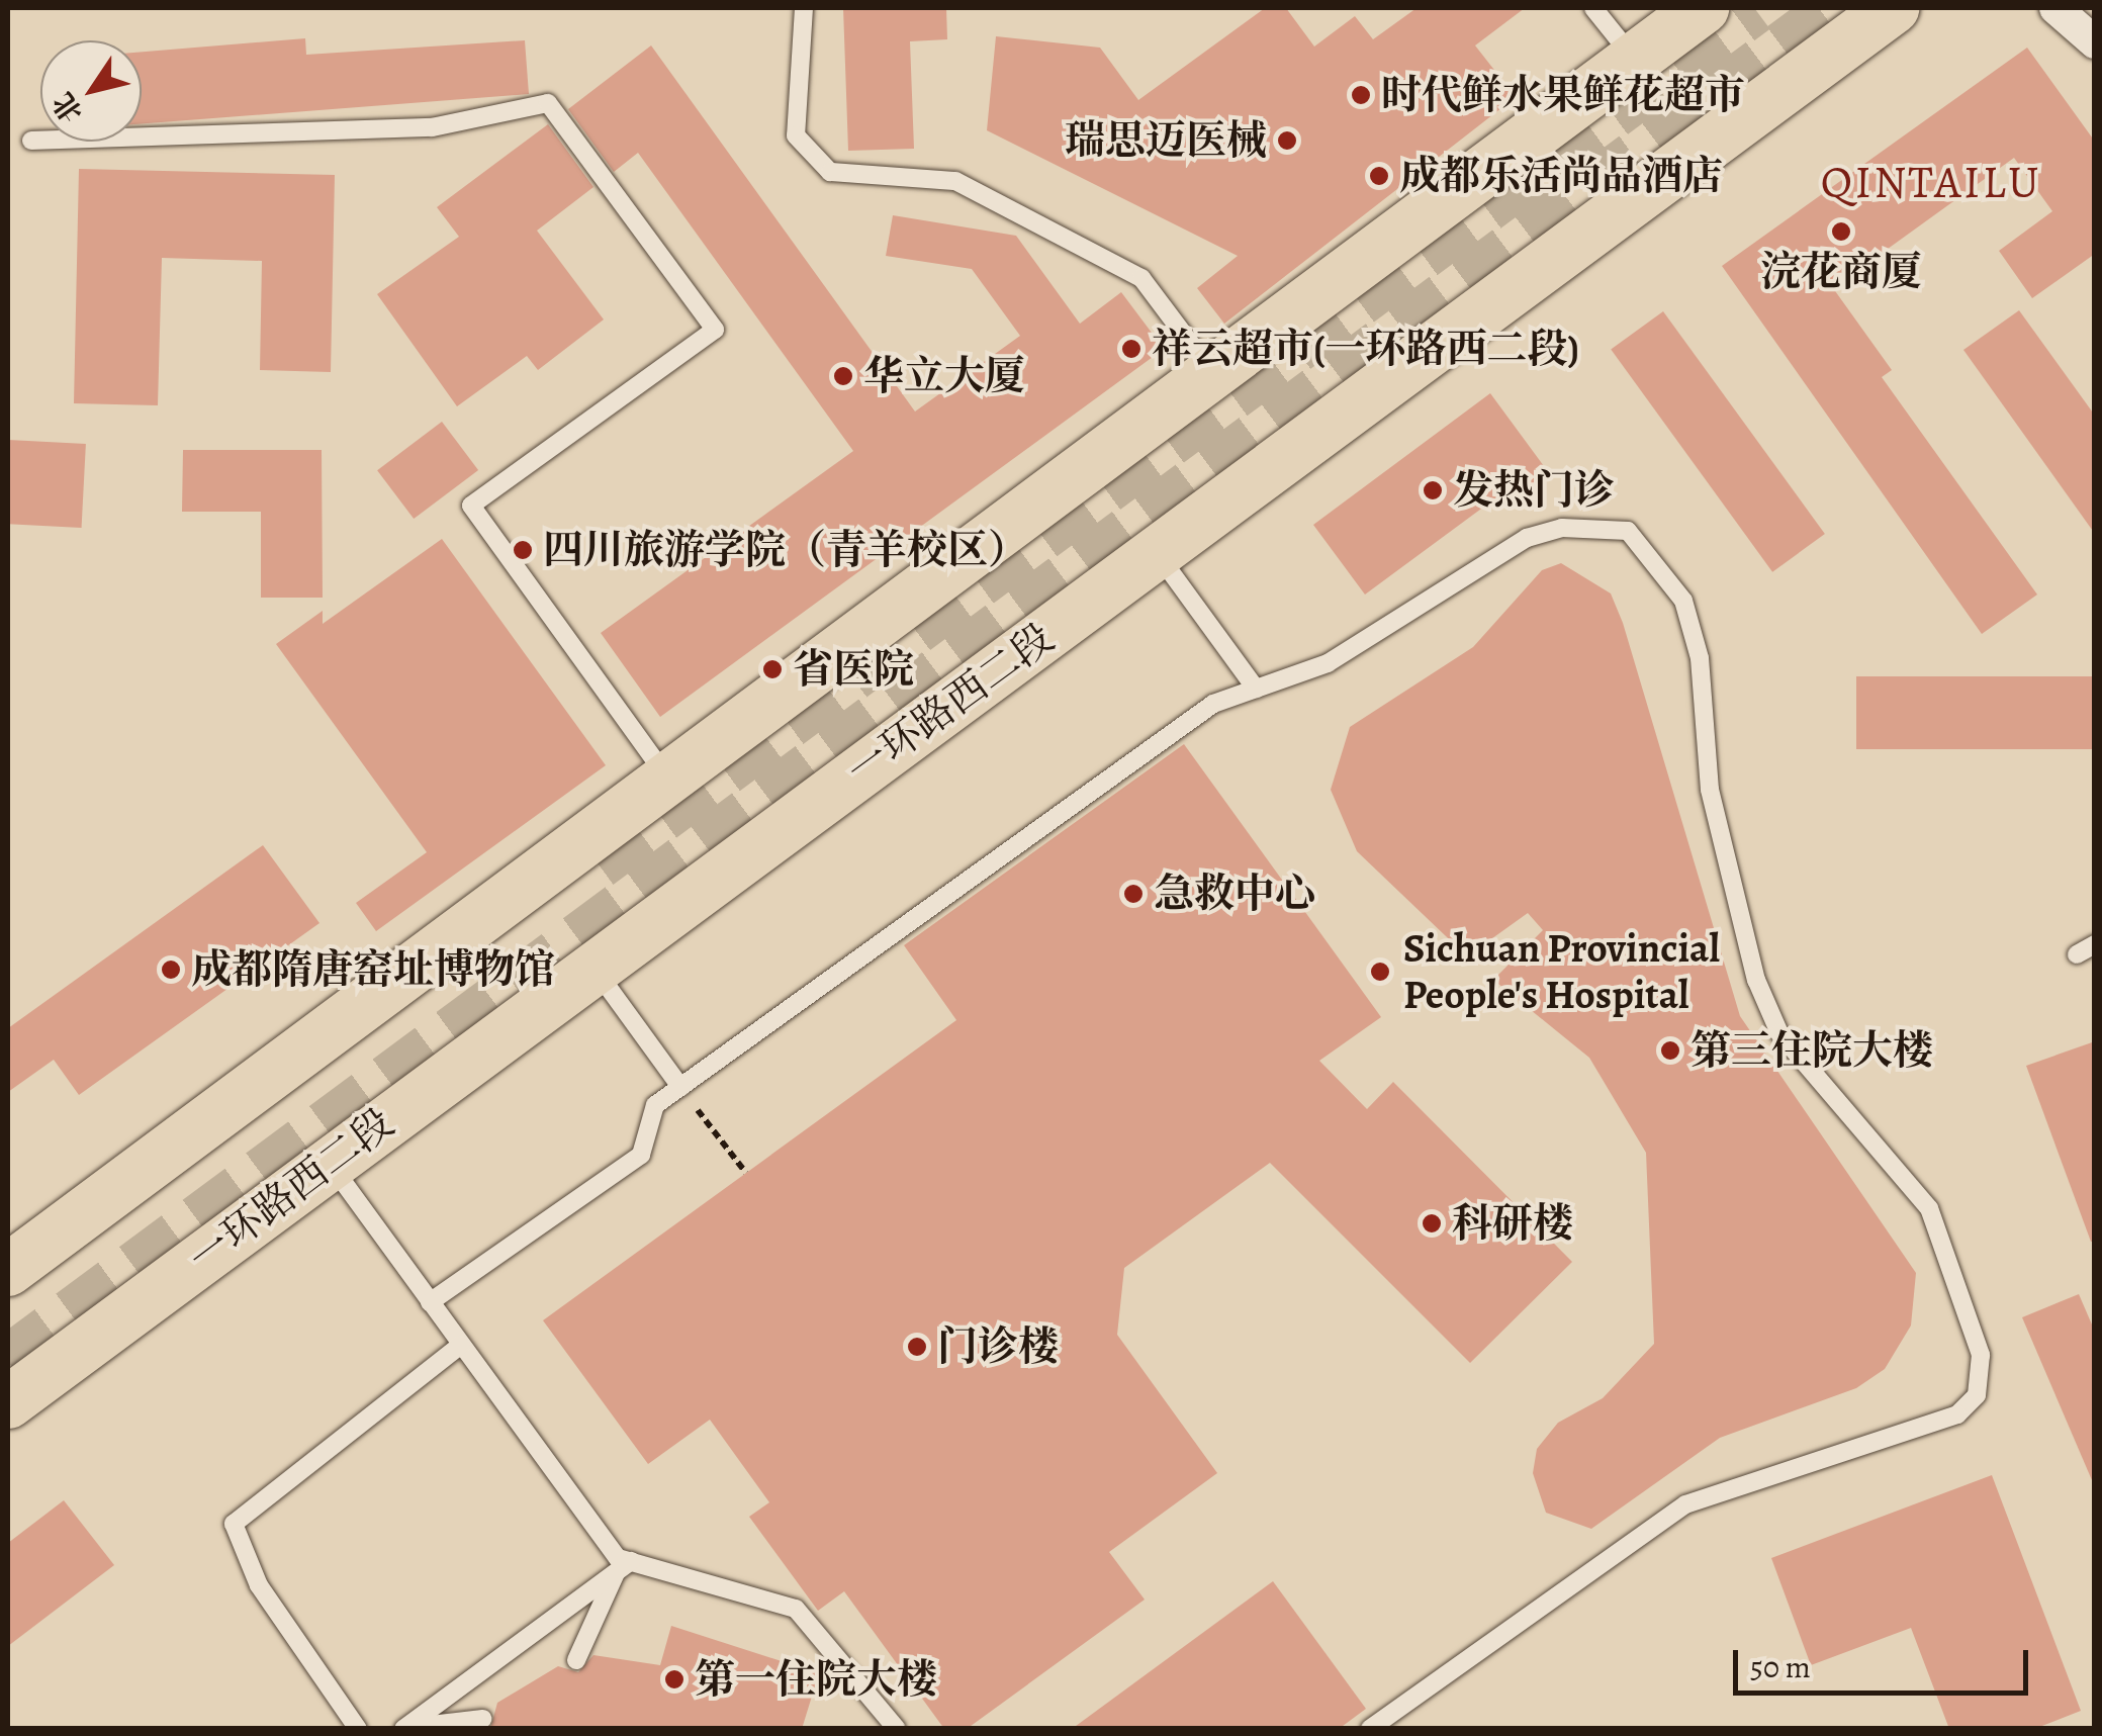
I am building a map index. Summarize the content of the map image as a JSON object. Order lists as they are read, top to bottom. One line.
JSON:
{"streets":{"main road":["一环路西二段"]},"districts":["QINTAILU"],"places":["时代鲜水果鲜花超市","瑞思迈医械","成都乐活尚品酒店","浣花商厦","祥云超市(一环路西二段)","华立大厦","发热门诊","四川旅游学院（青羊校区）","省医院","急救中心","成都隋唐窑址博物馆","Sichuan Provincial People's Hospital","第三住院大楼","科研楼","门诊楼","第一住院大楼"],"scale_bar":"50 m","north":"bottom left"}
